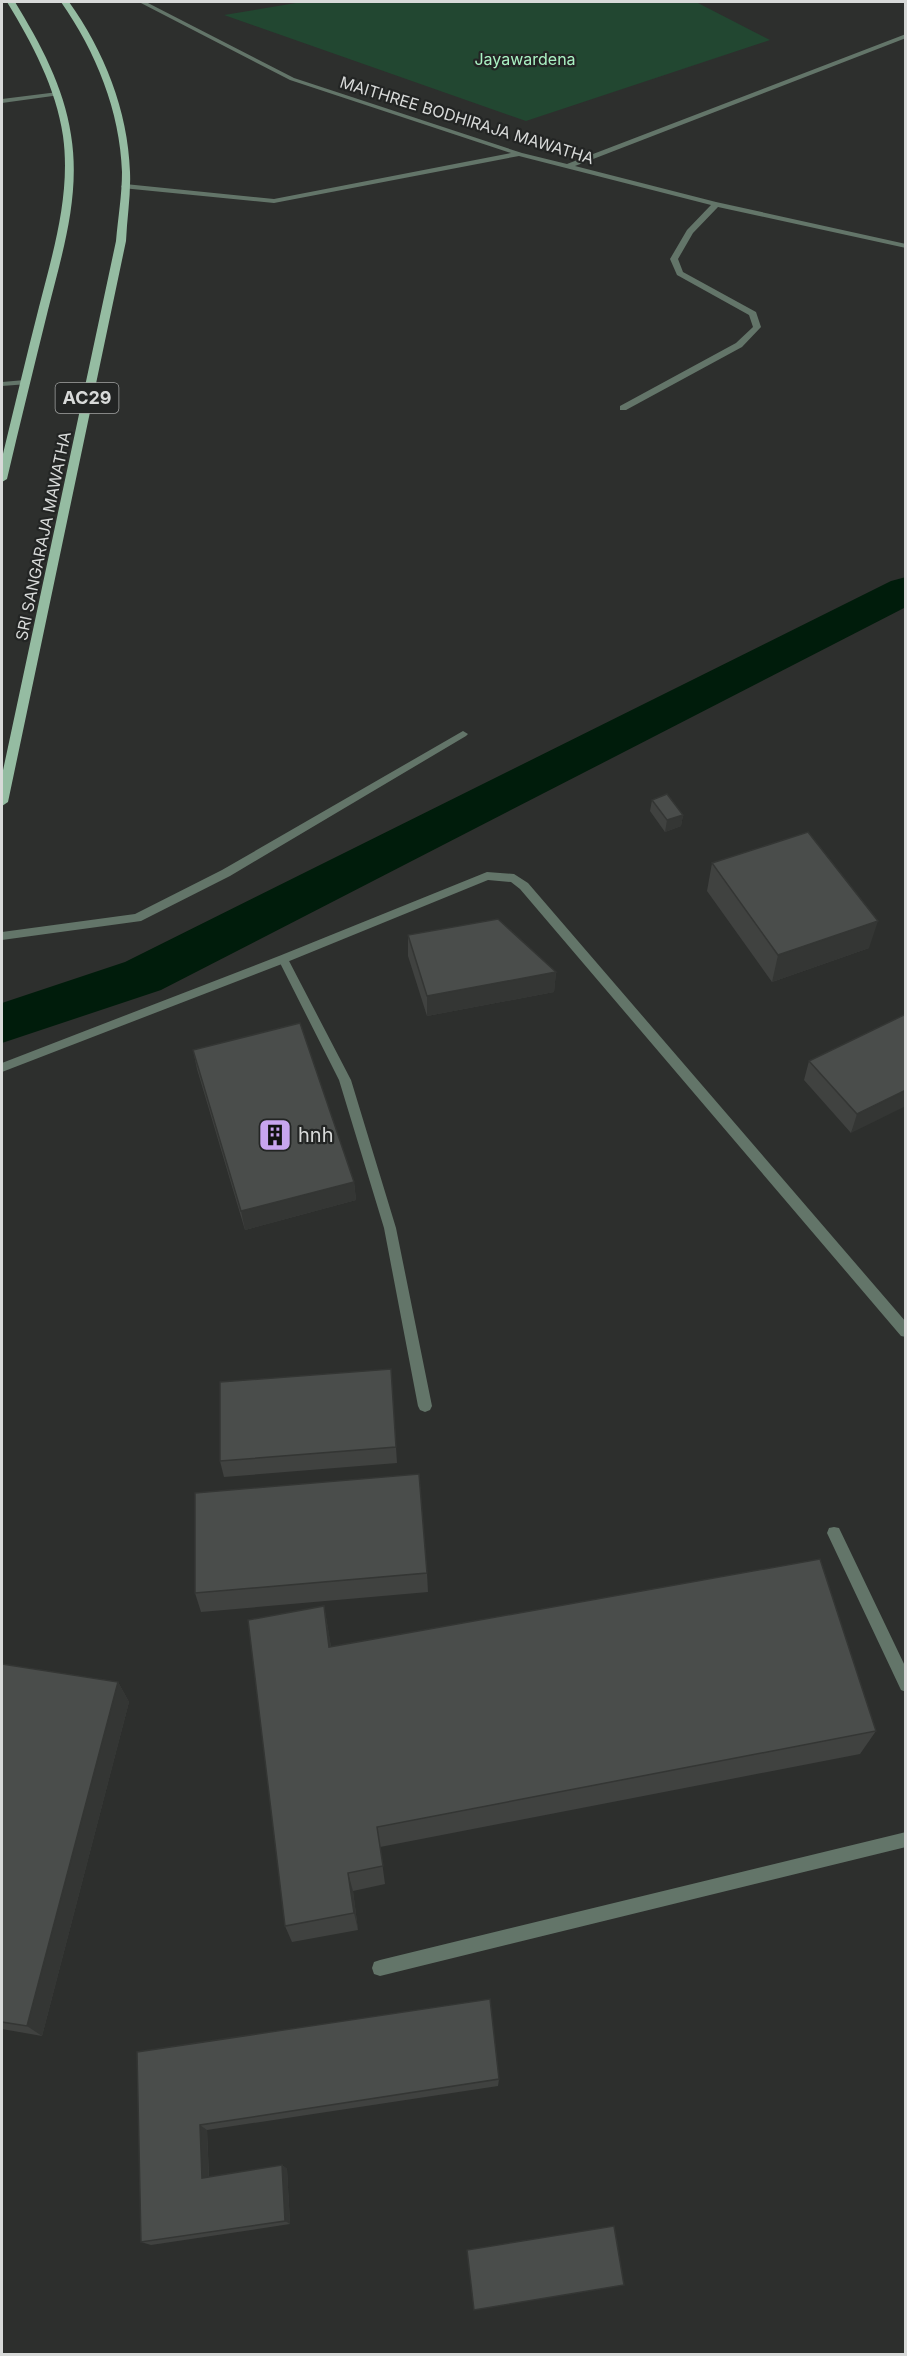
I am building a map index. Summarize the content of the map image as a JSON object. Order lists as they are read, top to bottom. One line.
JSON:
{"streets":{"main road":["AC29","SRI SANGARAJA MAWATHA"],"street":["MAITHREE BODHIRAJA MAWATHA"]},"parks":["Jayawardena"],"places":{"building":["hnh"]}}
